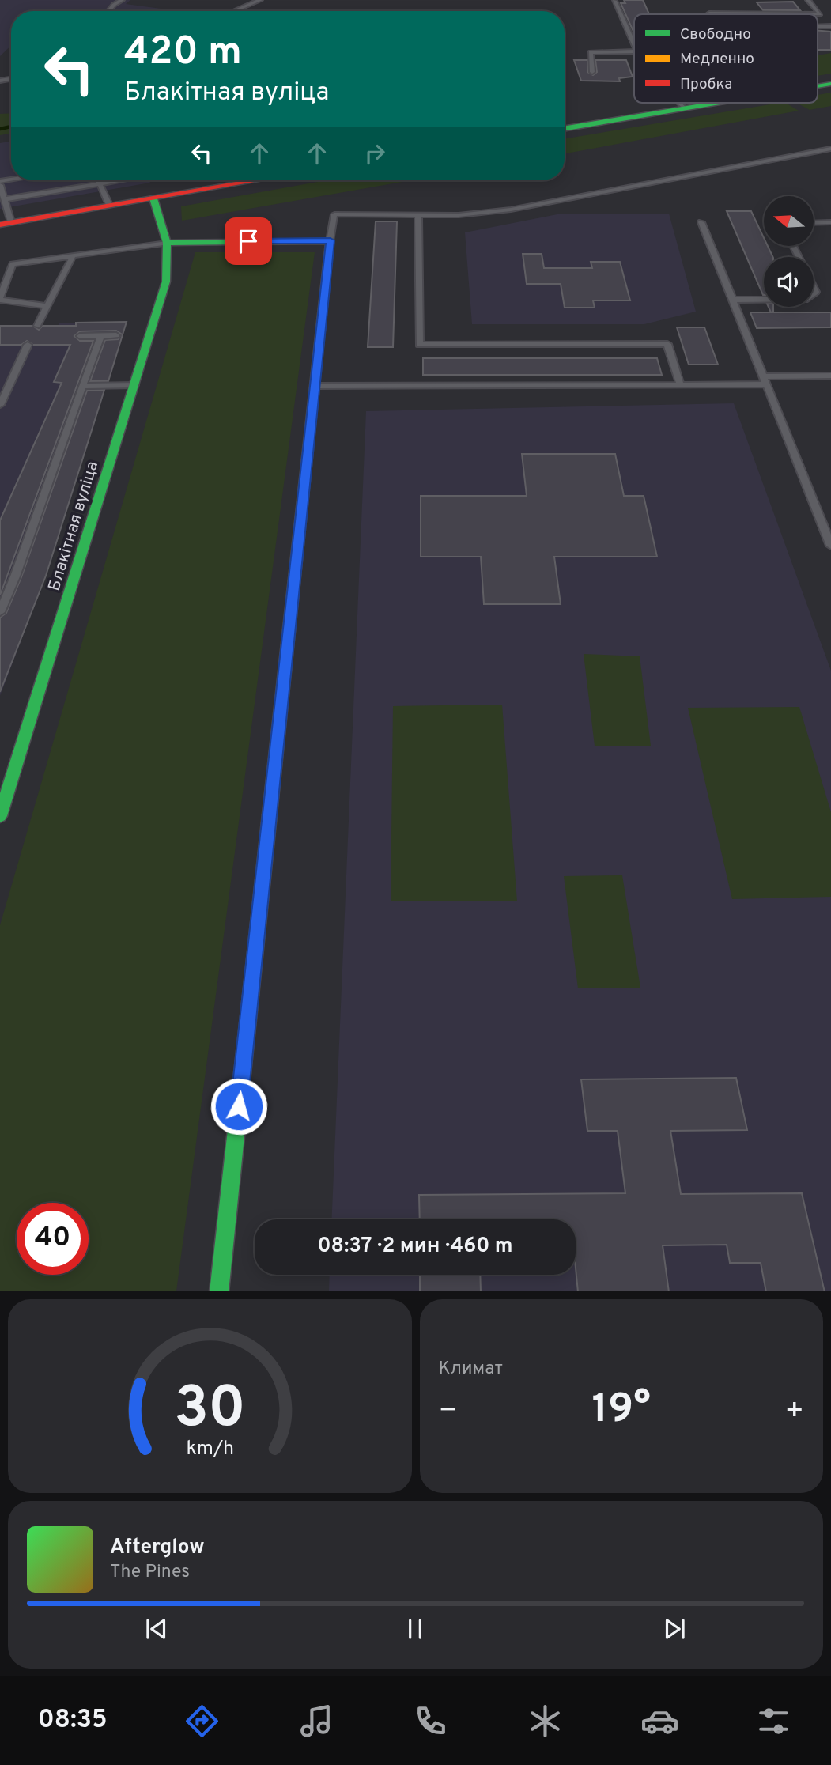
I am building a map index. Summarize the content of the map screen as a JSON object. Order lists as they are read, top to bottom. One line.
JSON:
{"streets":{"street":["Блакітная вуліца"]},"legend":["Свободно","Медленно","Пробка"],"north":"left","page":{"turn":["420 m","Блакітная вуліца"],"limit":"40","trip":"08:37 · 2 мин · 460 m","tile":"Климат","heat":["−","19°","+"],"song":["Afterglow","The Pines"],"tabs":"08:35","gauge":["30","km/h"]}}
